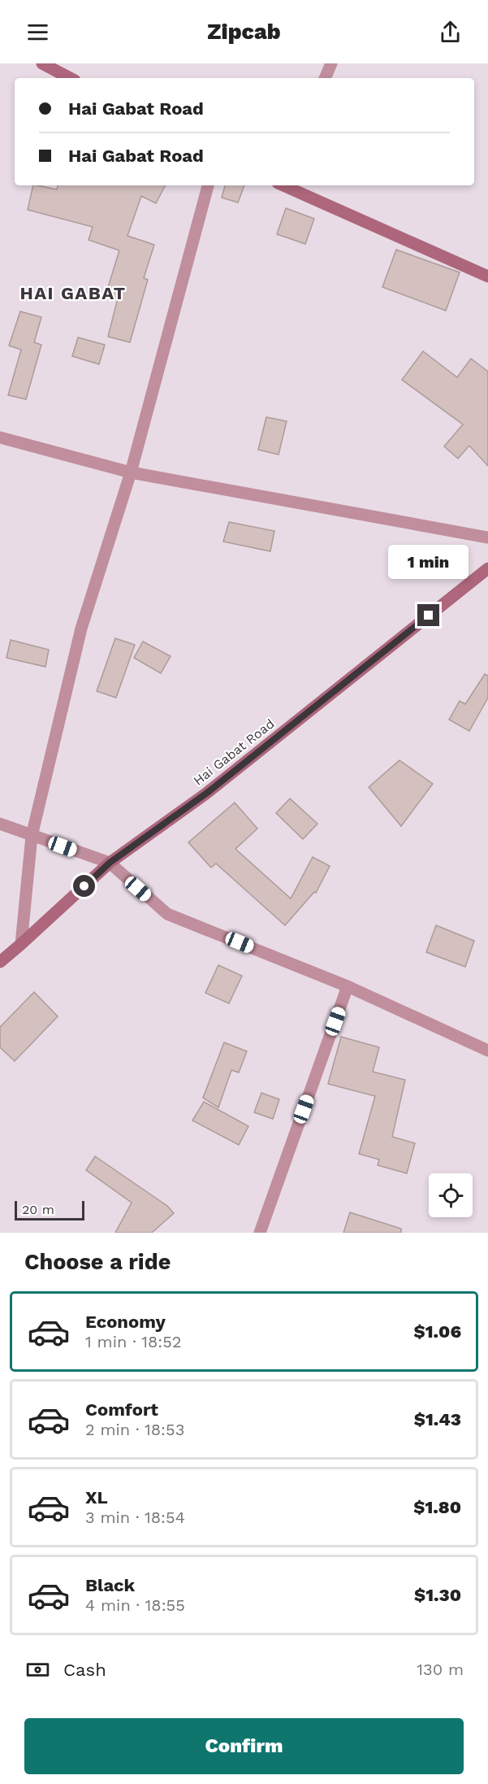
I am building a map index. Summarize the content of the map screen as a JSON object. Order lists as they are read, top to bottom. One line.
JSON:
{"streets":{"street":["Hai Gabat Road"]},"districts":["HAI GABAT"],"scale_bar":"20 m","page":{"header":"Zipcab","banner":["Hai Gabat Road","Hai Gabat Road"],"bubble":"1 min","scale":"20 m","heading":"Choose a ride","list":[{"name":"Economy","note":"1 min · 18:52","value":"$1.06"},{"name":"Comfort","note":"2 min · 18:53","value":"$1.43"},{"name":"XL","note":"3 min · 18:54","value":"$1.80"},{"name":"Black","note":"4 min · 18:55","value":"$1.30"}],"pay":["Cash","130 m"],"buttons":"Confirm"}}
